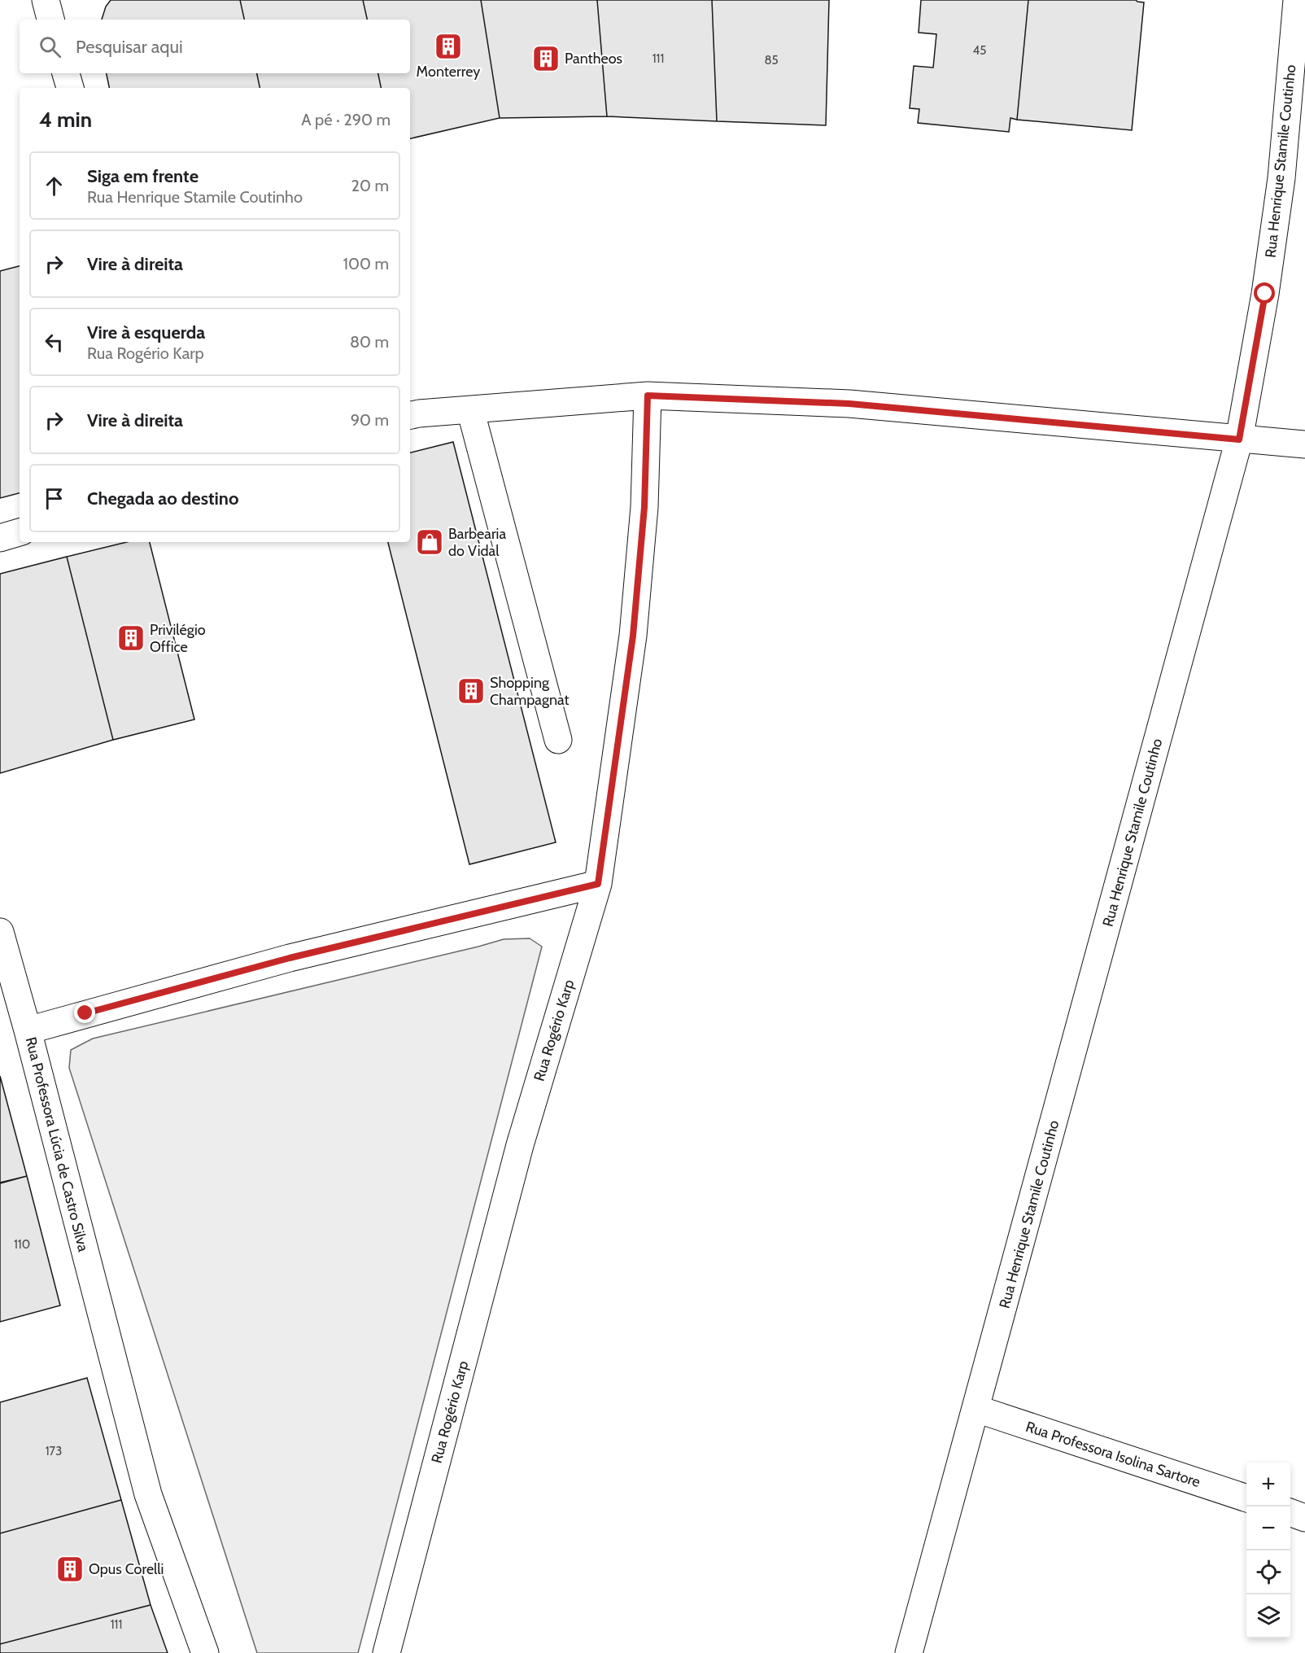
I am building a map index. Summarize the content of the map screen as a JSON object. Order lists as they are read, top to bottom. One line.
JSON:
{"streets":{"street":["Rua Henrique Stamile Coutinho","Rua Rogério Karp","Rua Professora Lúcia de Castro Silva","Rua Professora Isolina Sartore"]},"crossings":[["Rua Henrique Stamile Coutinho","Rua Professora Isolina Sartore"],["Rua Rogério Karp","Rua Professora Lúcia de Castro Silva"]],"places":{"building":["Monterrey","Pantheos","Privilégio Office","Shopping Champagnat","Opus Corelli"],"shop":["Barbearia do Vidal"]},"house_numbers":["45","111","85","110","173","111"],"page":{"search":"Pesquisar aqui","heading":["4 min","A pé · 290 m"],"list":[["Siga em frente","Rua Henrique Stamile Coutinho","20 m"],["Vire à direita","100 m"],["Vire à esquerda","Rua Rogério Karp","80 m"],["Vire à direita","90 m"],"Chegada ao destino"],"map_buttons":["+","−"]}}
